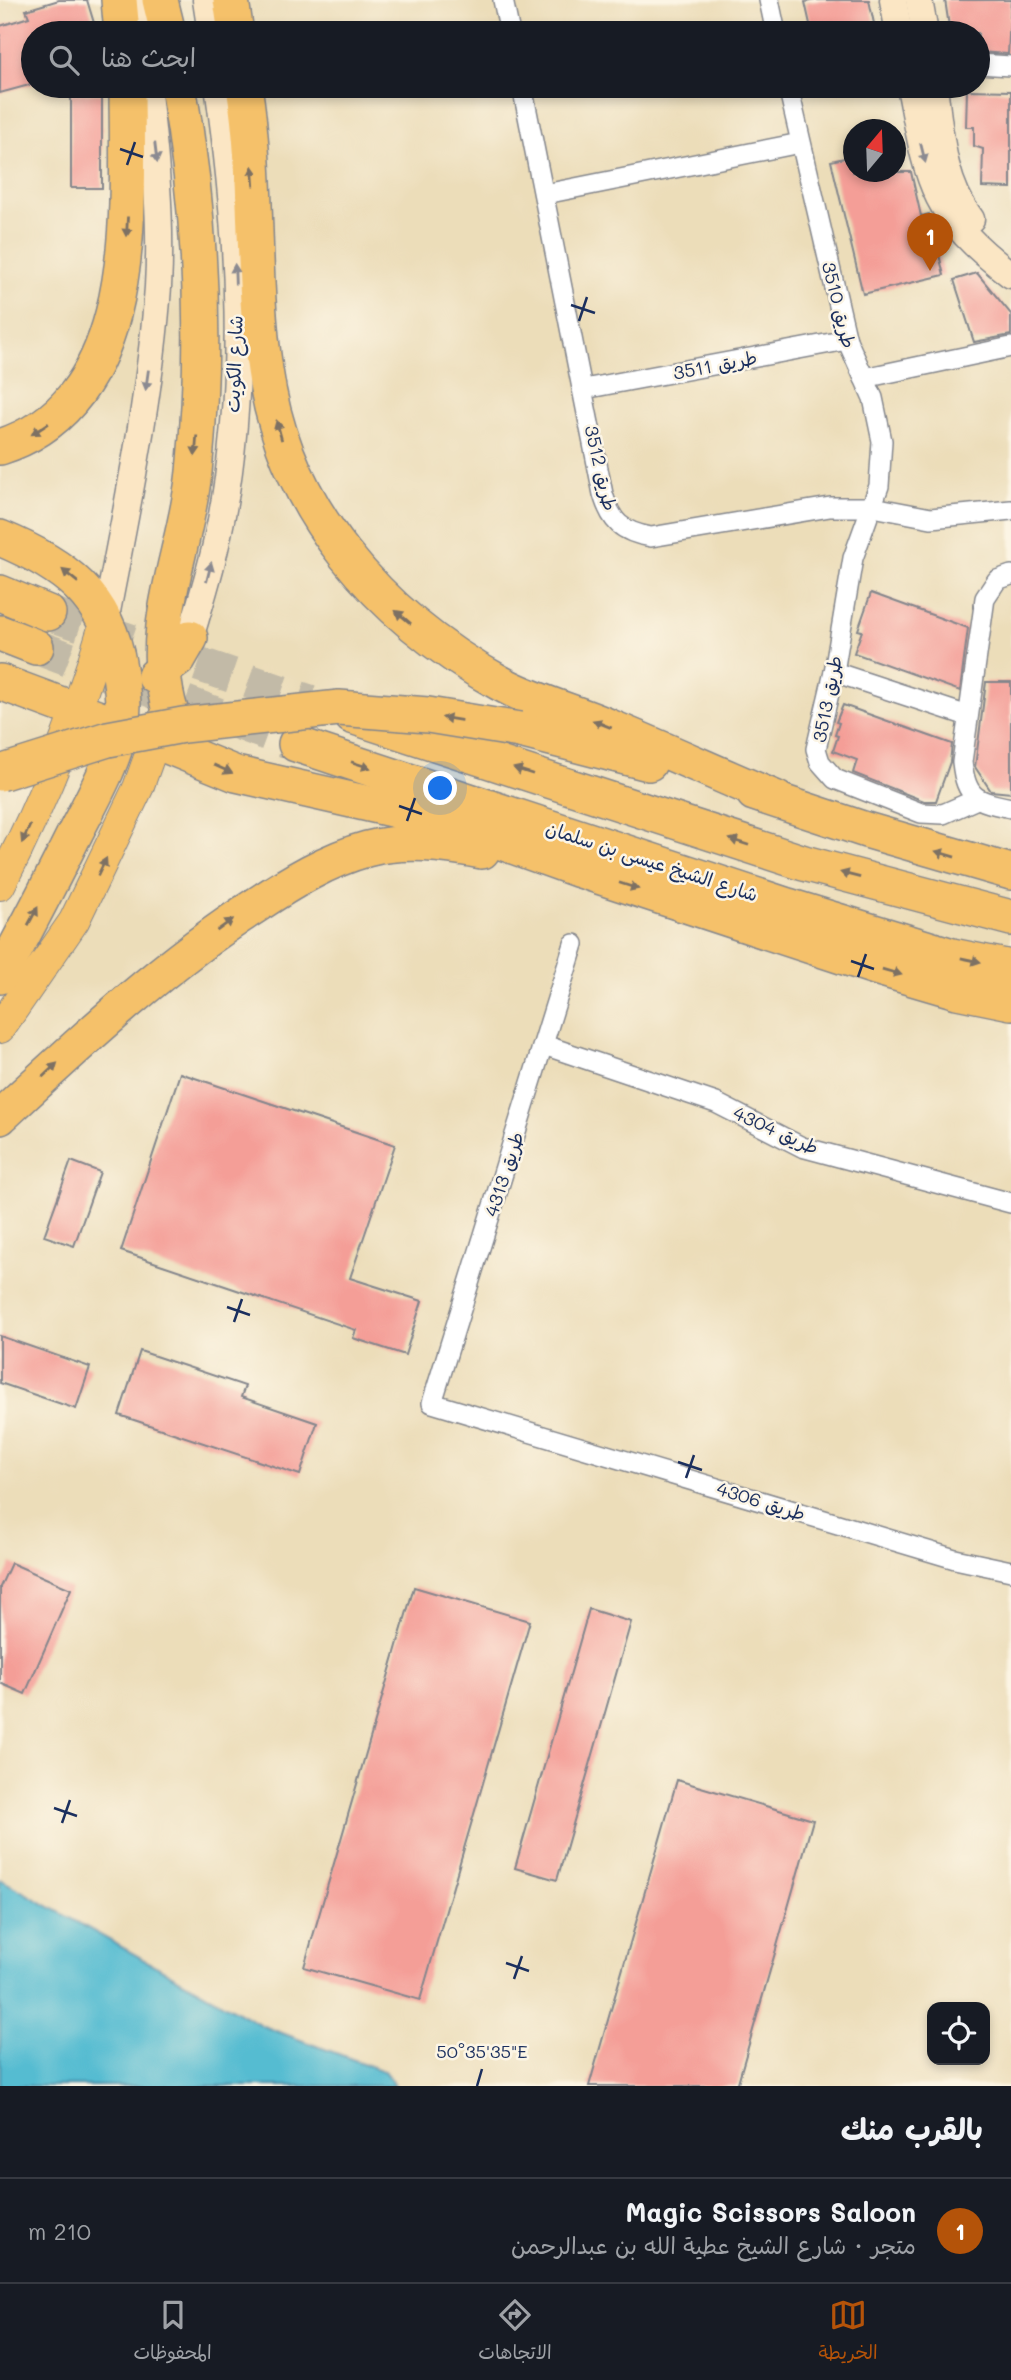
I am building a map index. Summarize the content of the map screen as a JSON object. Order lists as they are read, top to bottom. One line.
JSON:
{"streets":{"highway":["شارع الشيخ عيسى بن سلمان"],"main road":["شارع الكويت"],"street":["طريق 3510","طريق 3511","طريق 3512","طريق 3513","طريق 4304","طريق 4313","طريق 4306"]},"crossings":[["طريق 3510","طريق 3511"],["طريق 3510","طريق 3512"],["طريق 3510","طريق 3513"],["طريق 3511","طريق 3512"],["طريق 3512","طريق 3513"],["طريق 4304","طريق 4313"],["طريق 4313","طريق 4306"]],"north":"top","page":{"search":"ابحث هنا","pins":"1","heading":"بالقرب منك","list":[{"mark":"1","name":"Magic Scissors Saloon","note":"متجر · شارع الشيخ عطية الله بن عبدالرحمن","value":"210 m"}],"nav":["الخريطة","الاتجاهات","المحفوظات"]},"coordinates":["50°35'35\"E"]}
